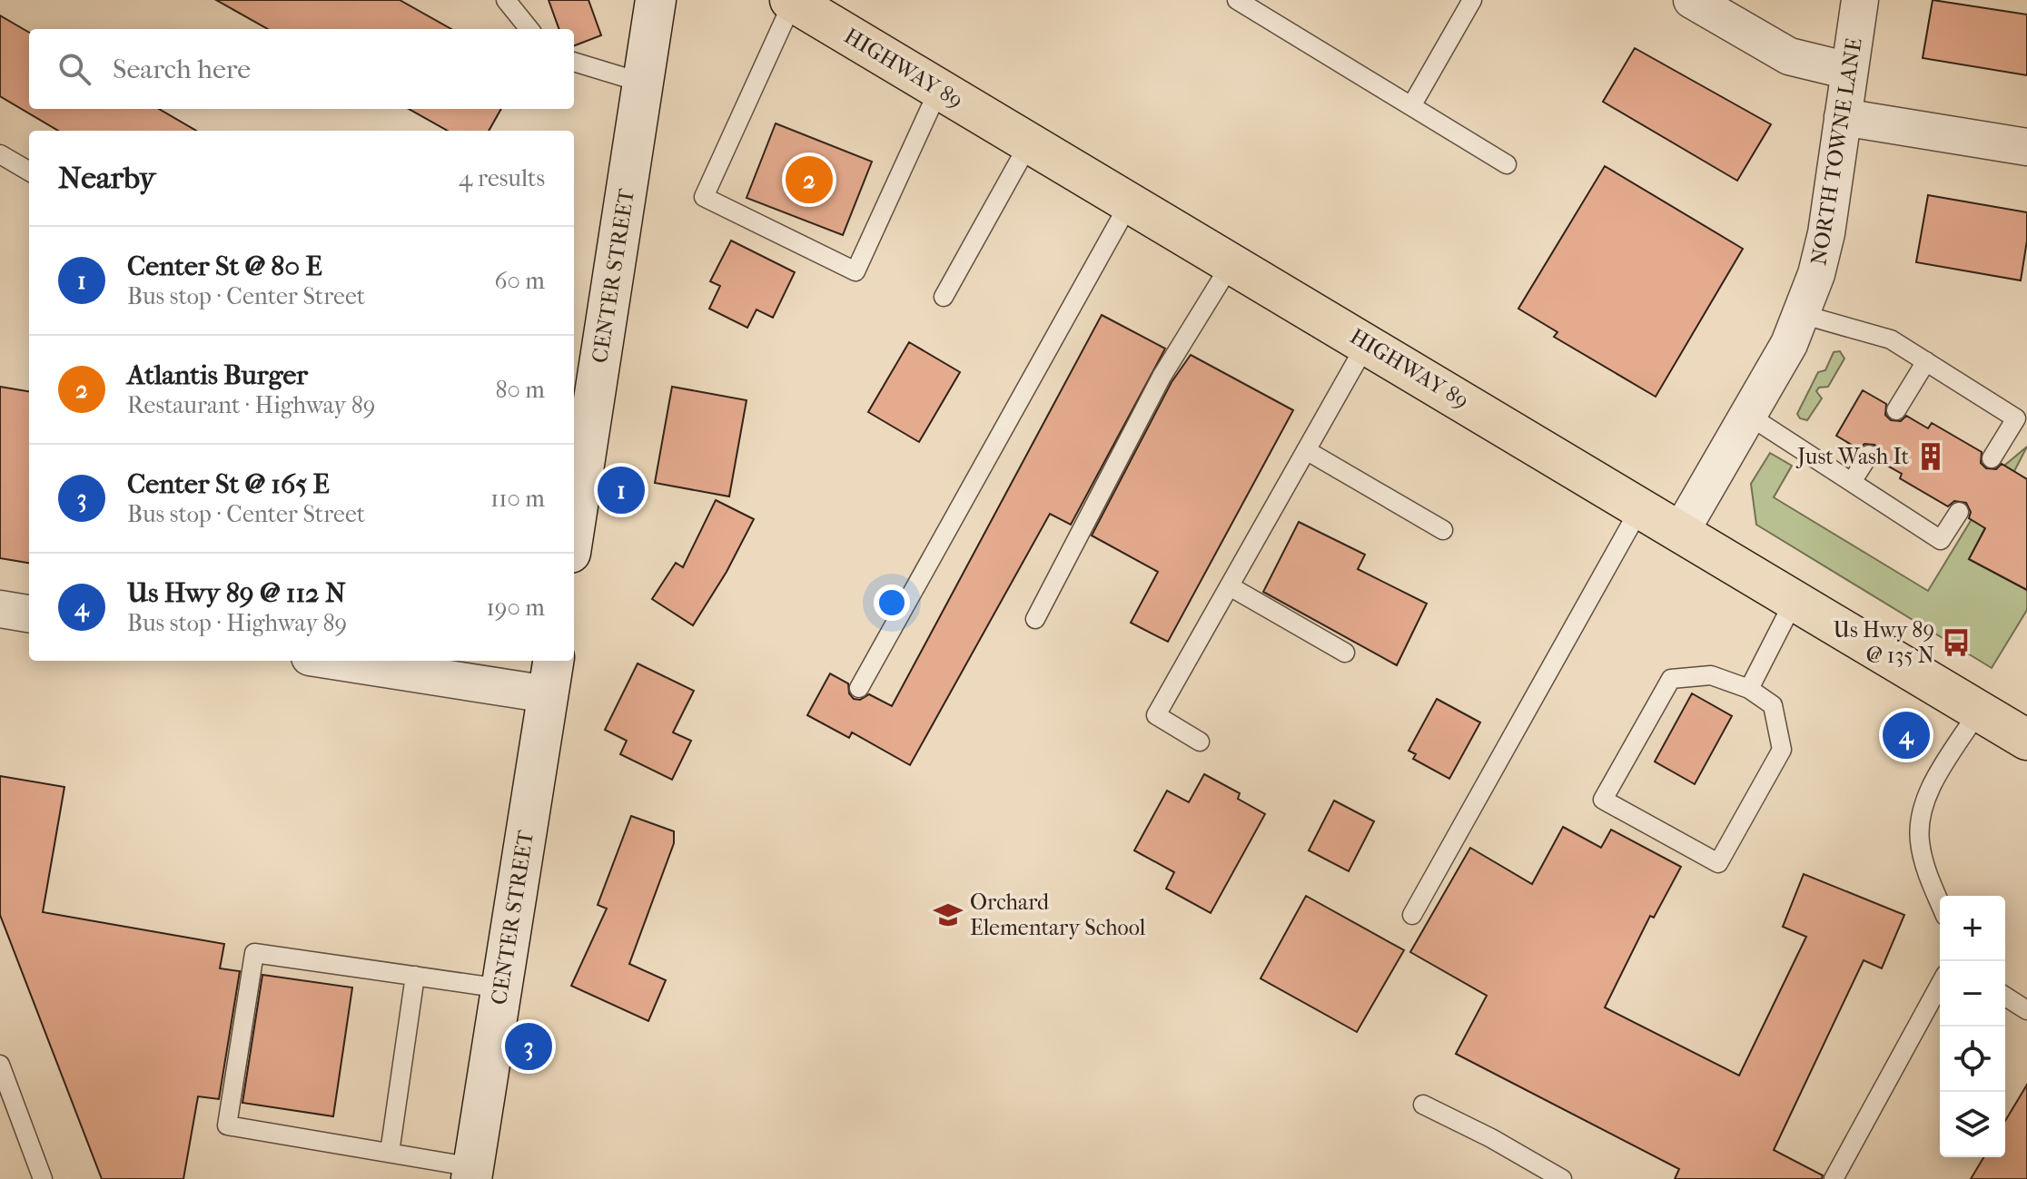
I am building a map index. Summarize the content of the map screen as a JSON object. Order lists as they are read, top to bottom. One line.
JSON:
{"streets":{"main road":["HIGHWAY 89","CENTER STREET"],"street":["NORTH TOWNE LANE"]},"crossings":[["HIGHWAY 89","NORTH TOWNE LANE"]],"places":{"building":["Just Wash It"],"bus stop":["Us Hwy 89 @ 135 N"],"school or university":["Orchard Elementary School"]},"page":{"search":"Search here","heading":["Nearby","4 results"],"pins":["2","1","4","3"],"list":[{"mark":"1","name":"Center St @ 80 E","note":"Bus stop · Center Street","value":"60 m"},{"mark":"2","name":"Atlantis Burger","note":"Restaurant · Highway 89","value":"80 m"},{"mark":"3","name":"Center St @ 165 E","note":"Bus stop · Center Street","value":"110 m"},{"mark":"4","name":"Us Hwy 89 @ 112 N","note":"Bus stop · Highway 89","value":"190 m"}],"map_buttons":["+","−"]}}
